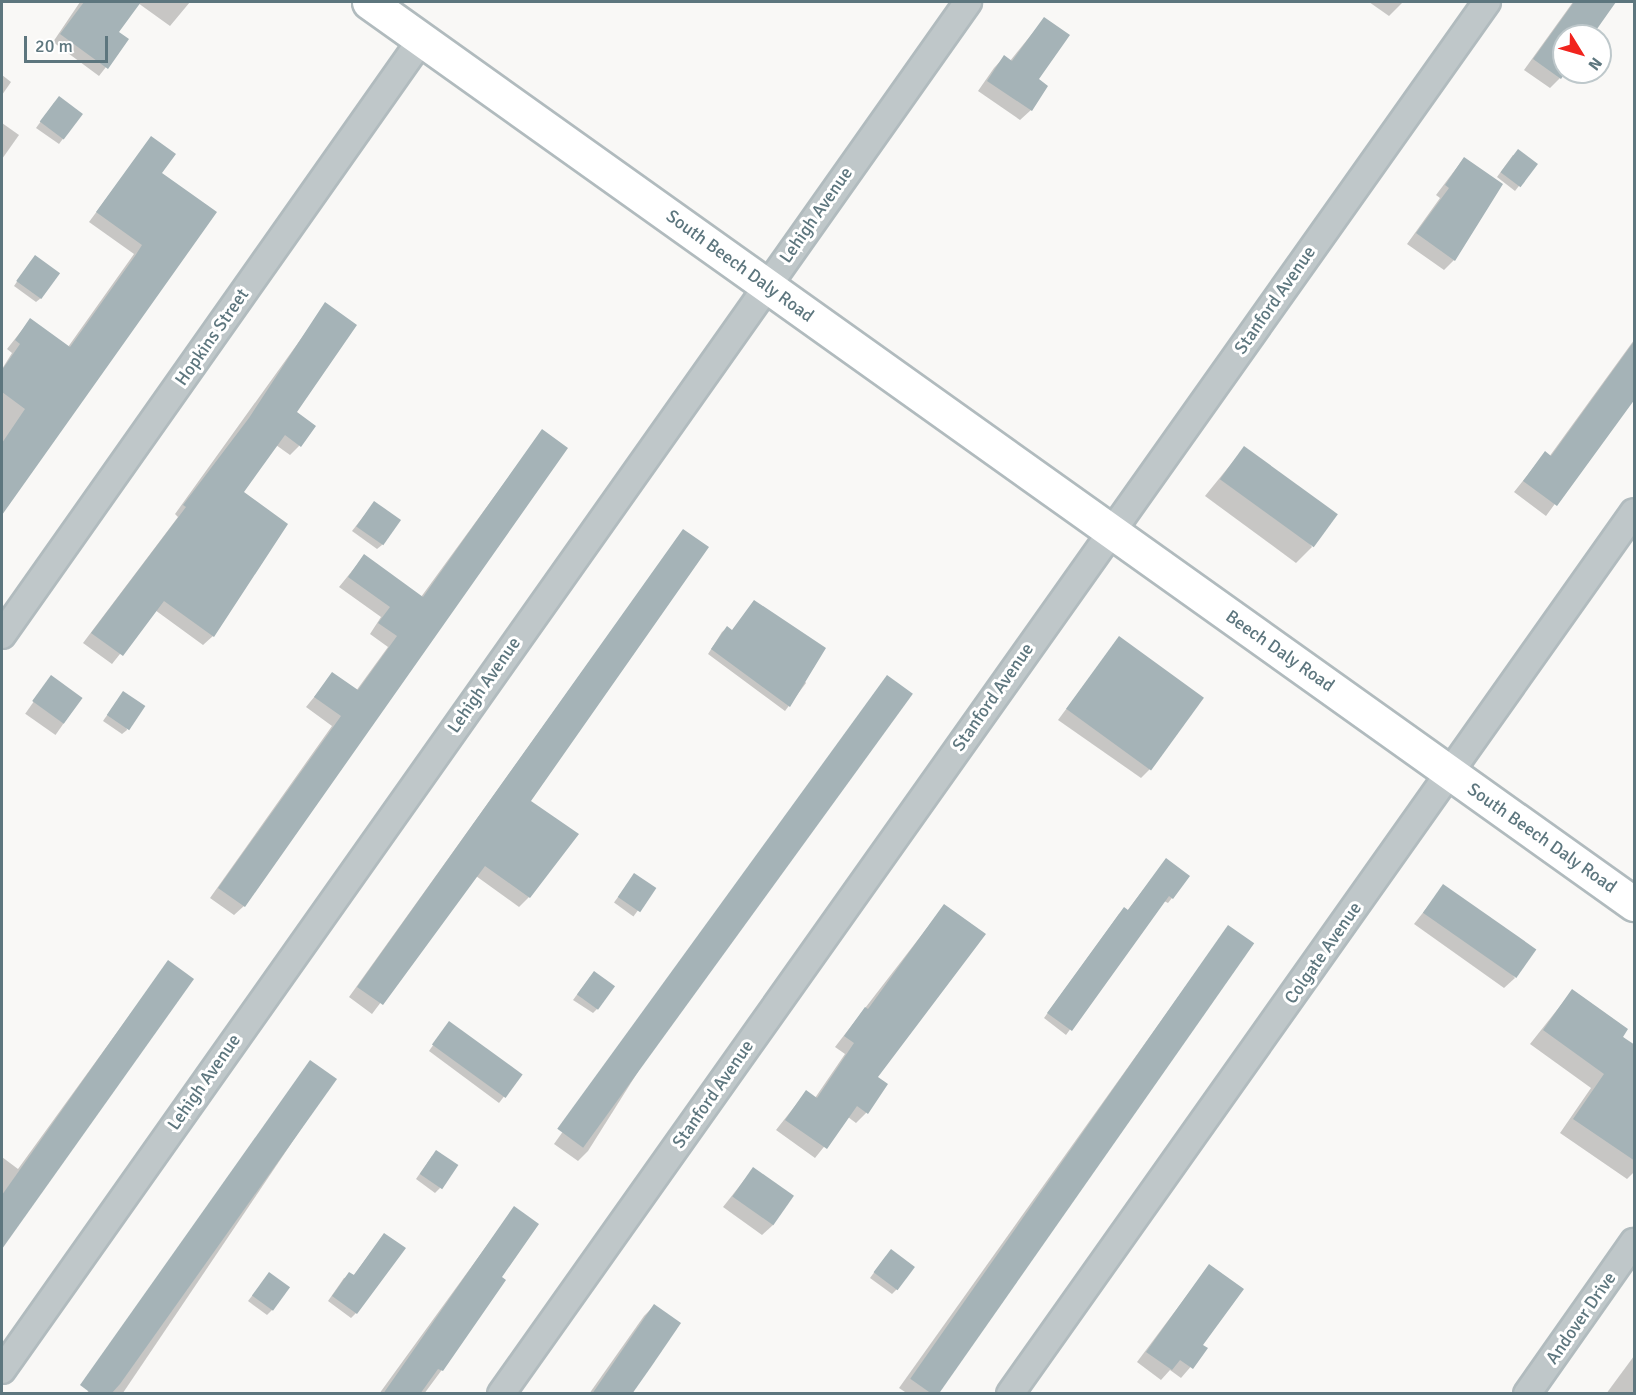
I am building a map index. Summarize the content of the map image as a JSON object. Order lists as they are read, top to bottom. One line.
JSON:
{"streets":{"main road":["South Beech Daly Road","Beech Daly Road"],"street":["Lehigh Avenue","Stanford Avenue","Hopkins Street","Colgate Avenue","Andover Drive"]},"crossings":[["Lehigh Avenue","South Beech Daly Road"],["South Beech Daly Road","Stanford Avenue"],["South Beech Daly Road","Hopkins Street"],["South Beech Daly Road","Beech Daly Road"],["South Beech Daly Road","Colgate Avenue"],["Stanford Avenue","Beech Daly Road"],["Beech Daly Road","Colgate Avenue"]],"scale_bar":"20 m","north":"bottom right"}
